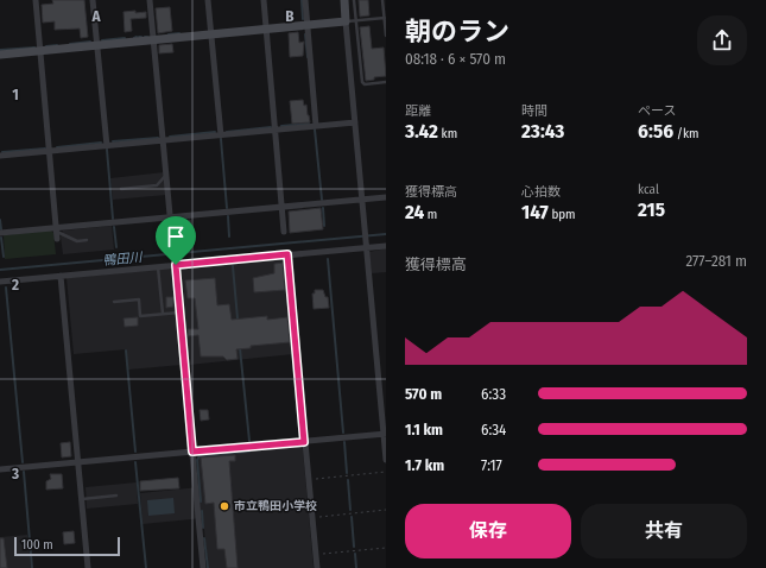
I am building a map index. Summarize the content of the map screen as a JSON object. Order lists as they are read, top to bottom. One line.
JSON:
{"water":["鴨田川"],"places":["市立鴨田小学校"],"scale_bar":"100 m","page":{"heading":["朝のラン","08:18 · 6 × 570 m"],"stats":[["距離","3.42 km"],["時間","23:43"],["ペース","6:56 /km"],["獲得標高","24 m"],["心拍数","147 bpm"],["kcal","215"]],"chart":["獲得標高","277–281 m"],"list":[{"name":"570 m","note":"6:33"},{"name":"1.1 km","note":"6:34"},{"name":"1.7 km","note":"7:17"}],"buttons":["保存","共有"],"scale":"100 m"},"grid":{"columns":["A","B"],"rows":["1","2","3"]}}
